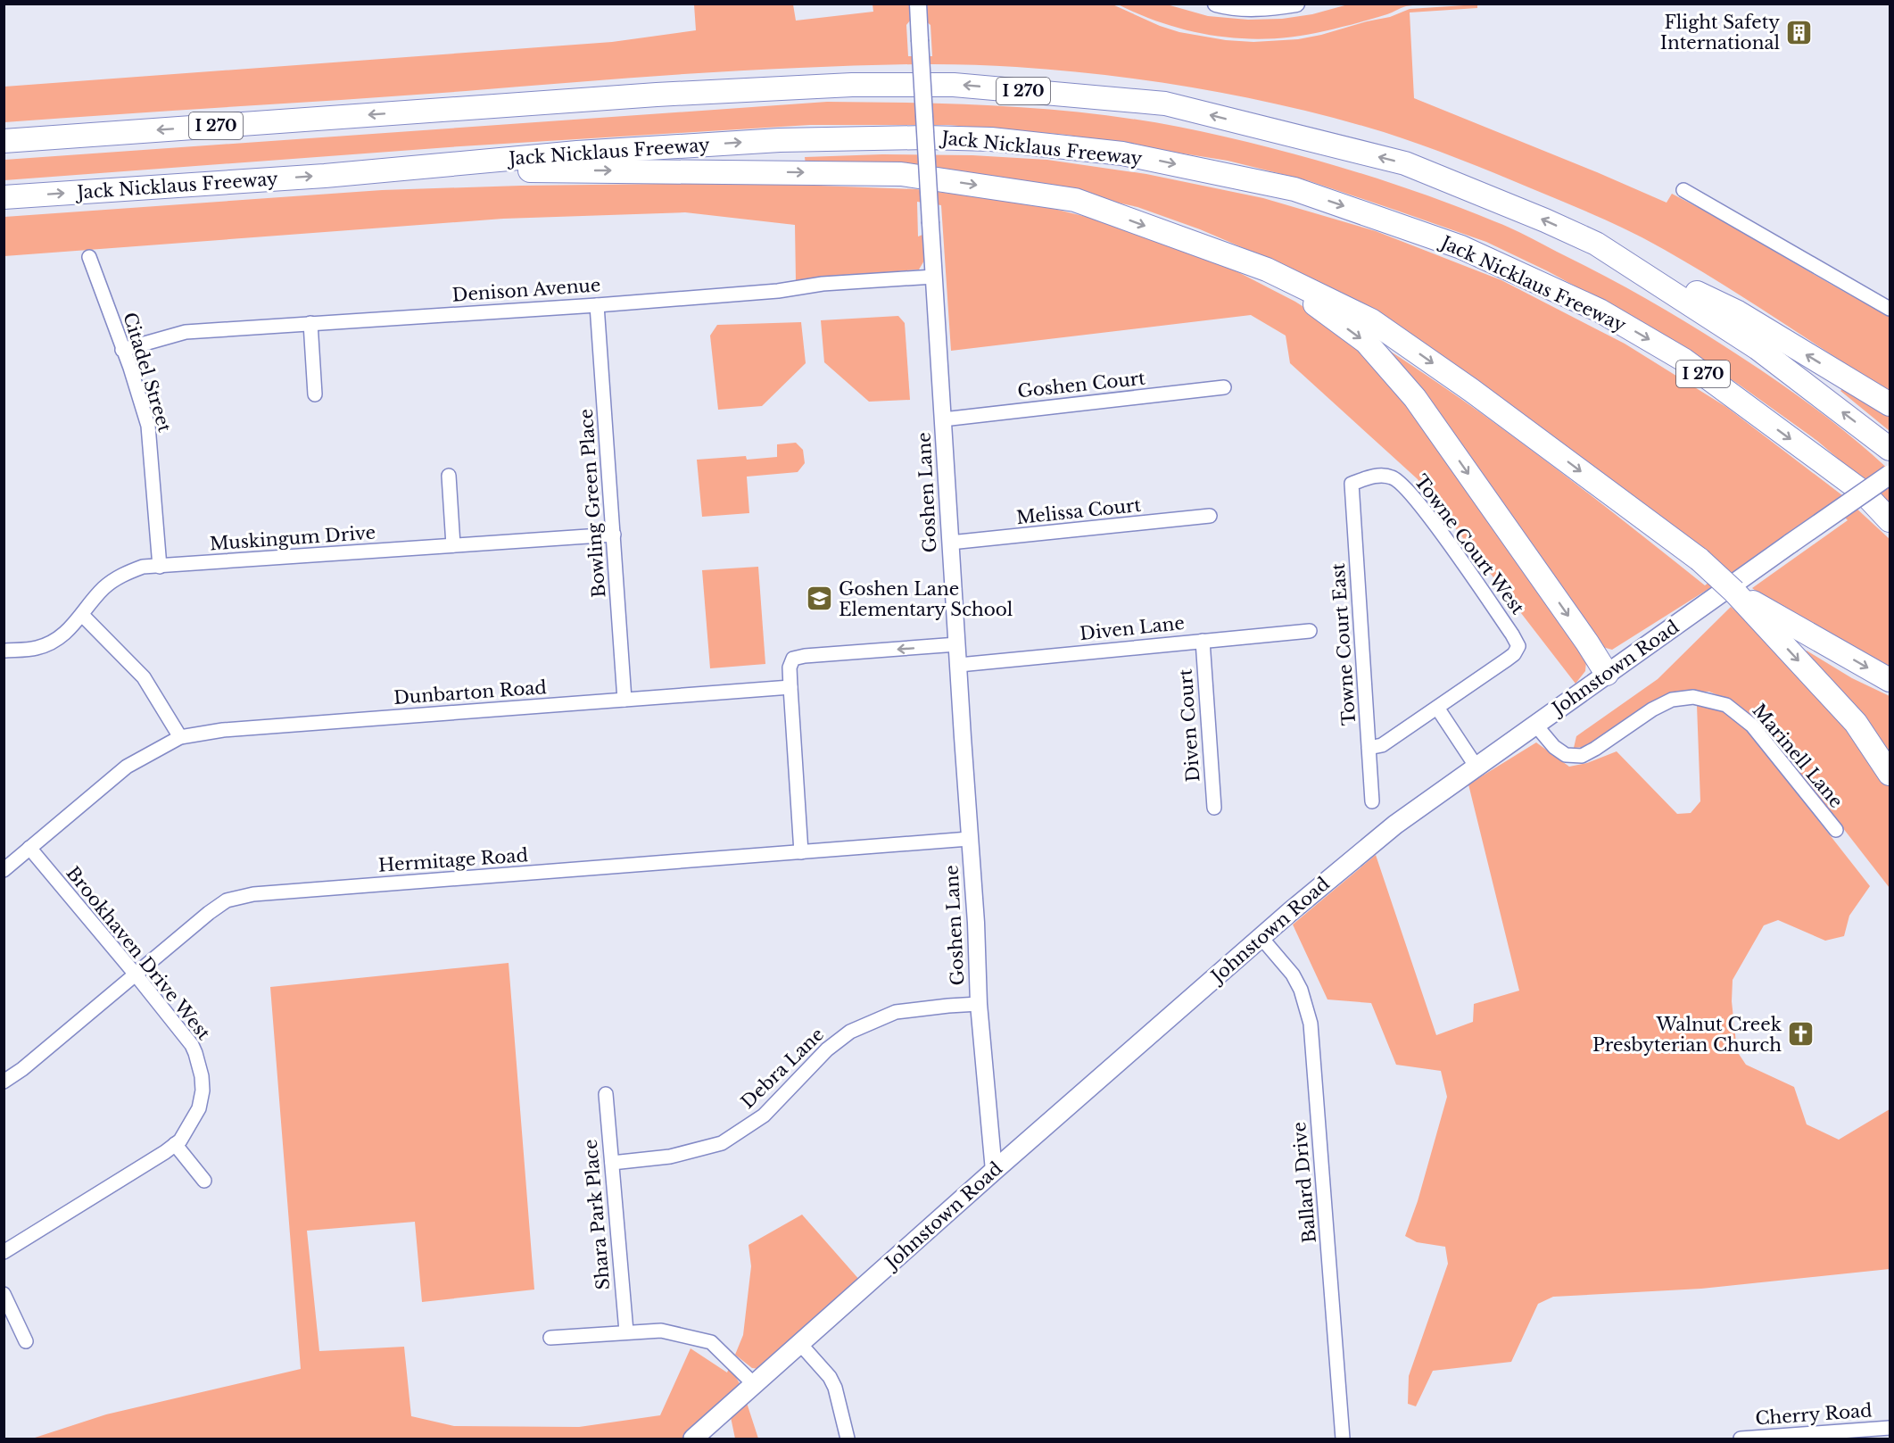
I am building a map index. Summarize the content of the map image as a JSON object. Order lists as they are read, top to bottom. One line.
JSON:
{"streets":{"highway":["I 270","Jack Nicklaus Freeway"],"main road":["Johnstown Road"],"street":["Denison Avenue","Citadel Street","Goshen Court","Goshen Lane","Bowling Green Place","Melissa Court","Muskingum Drive","Towne Court West","Diven Lane","Towne Court East","Dunbarton Road","Diven Court","Marinell Lane","Hermitage Road","Brookhaven Drive West","Debra Lane","Ballard Drive","Shara Park Place","Cherry Road"]},"crossings":[["Denison Avenue","Citadel Street"],["Denison Avenue","Goshen Lane"],["Denison Avenue","Bowling Green Place"],["Citadel Street","Muskingum Drive"],["Goshen Court","Goshen Lane"],["Goshen Lane","Melissa Court"],["Goshen Lane","Diven Lane"],["Goshen Lane","Johnstown Road"],["Goshen Lane","Hermitage Road"],["Goshen Lane","Debra Lane"],["Bowling Green Place","Muskingum Drive"],["Bowling Green Place","Dunbarton Road"],["Towne Court West","Towne Court East"],["Diven Lane","Diven Court"],["Johnstown Road","Marinell Lane"],["Johnstown Road","Ballard Drive"],["Dunbarton Road","Brookhaven Drive West"],["Hermitage Road","Brookhaven Drive West"],["Debra Lane","Shara Park Place"]],"places":{"building":["Flight Safety International"],"school or university":["Goshen Lane Elementary School"],"church":["Walnut Creek Presbyterian Church"]}}
